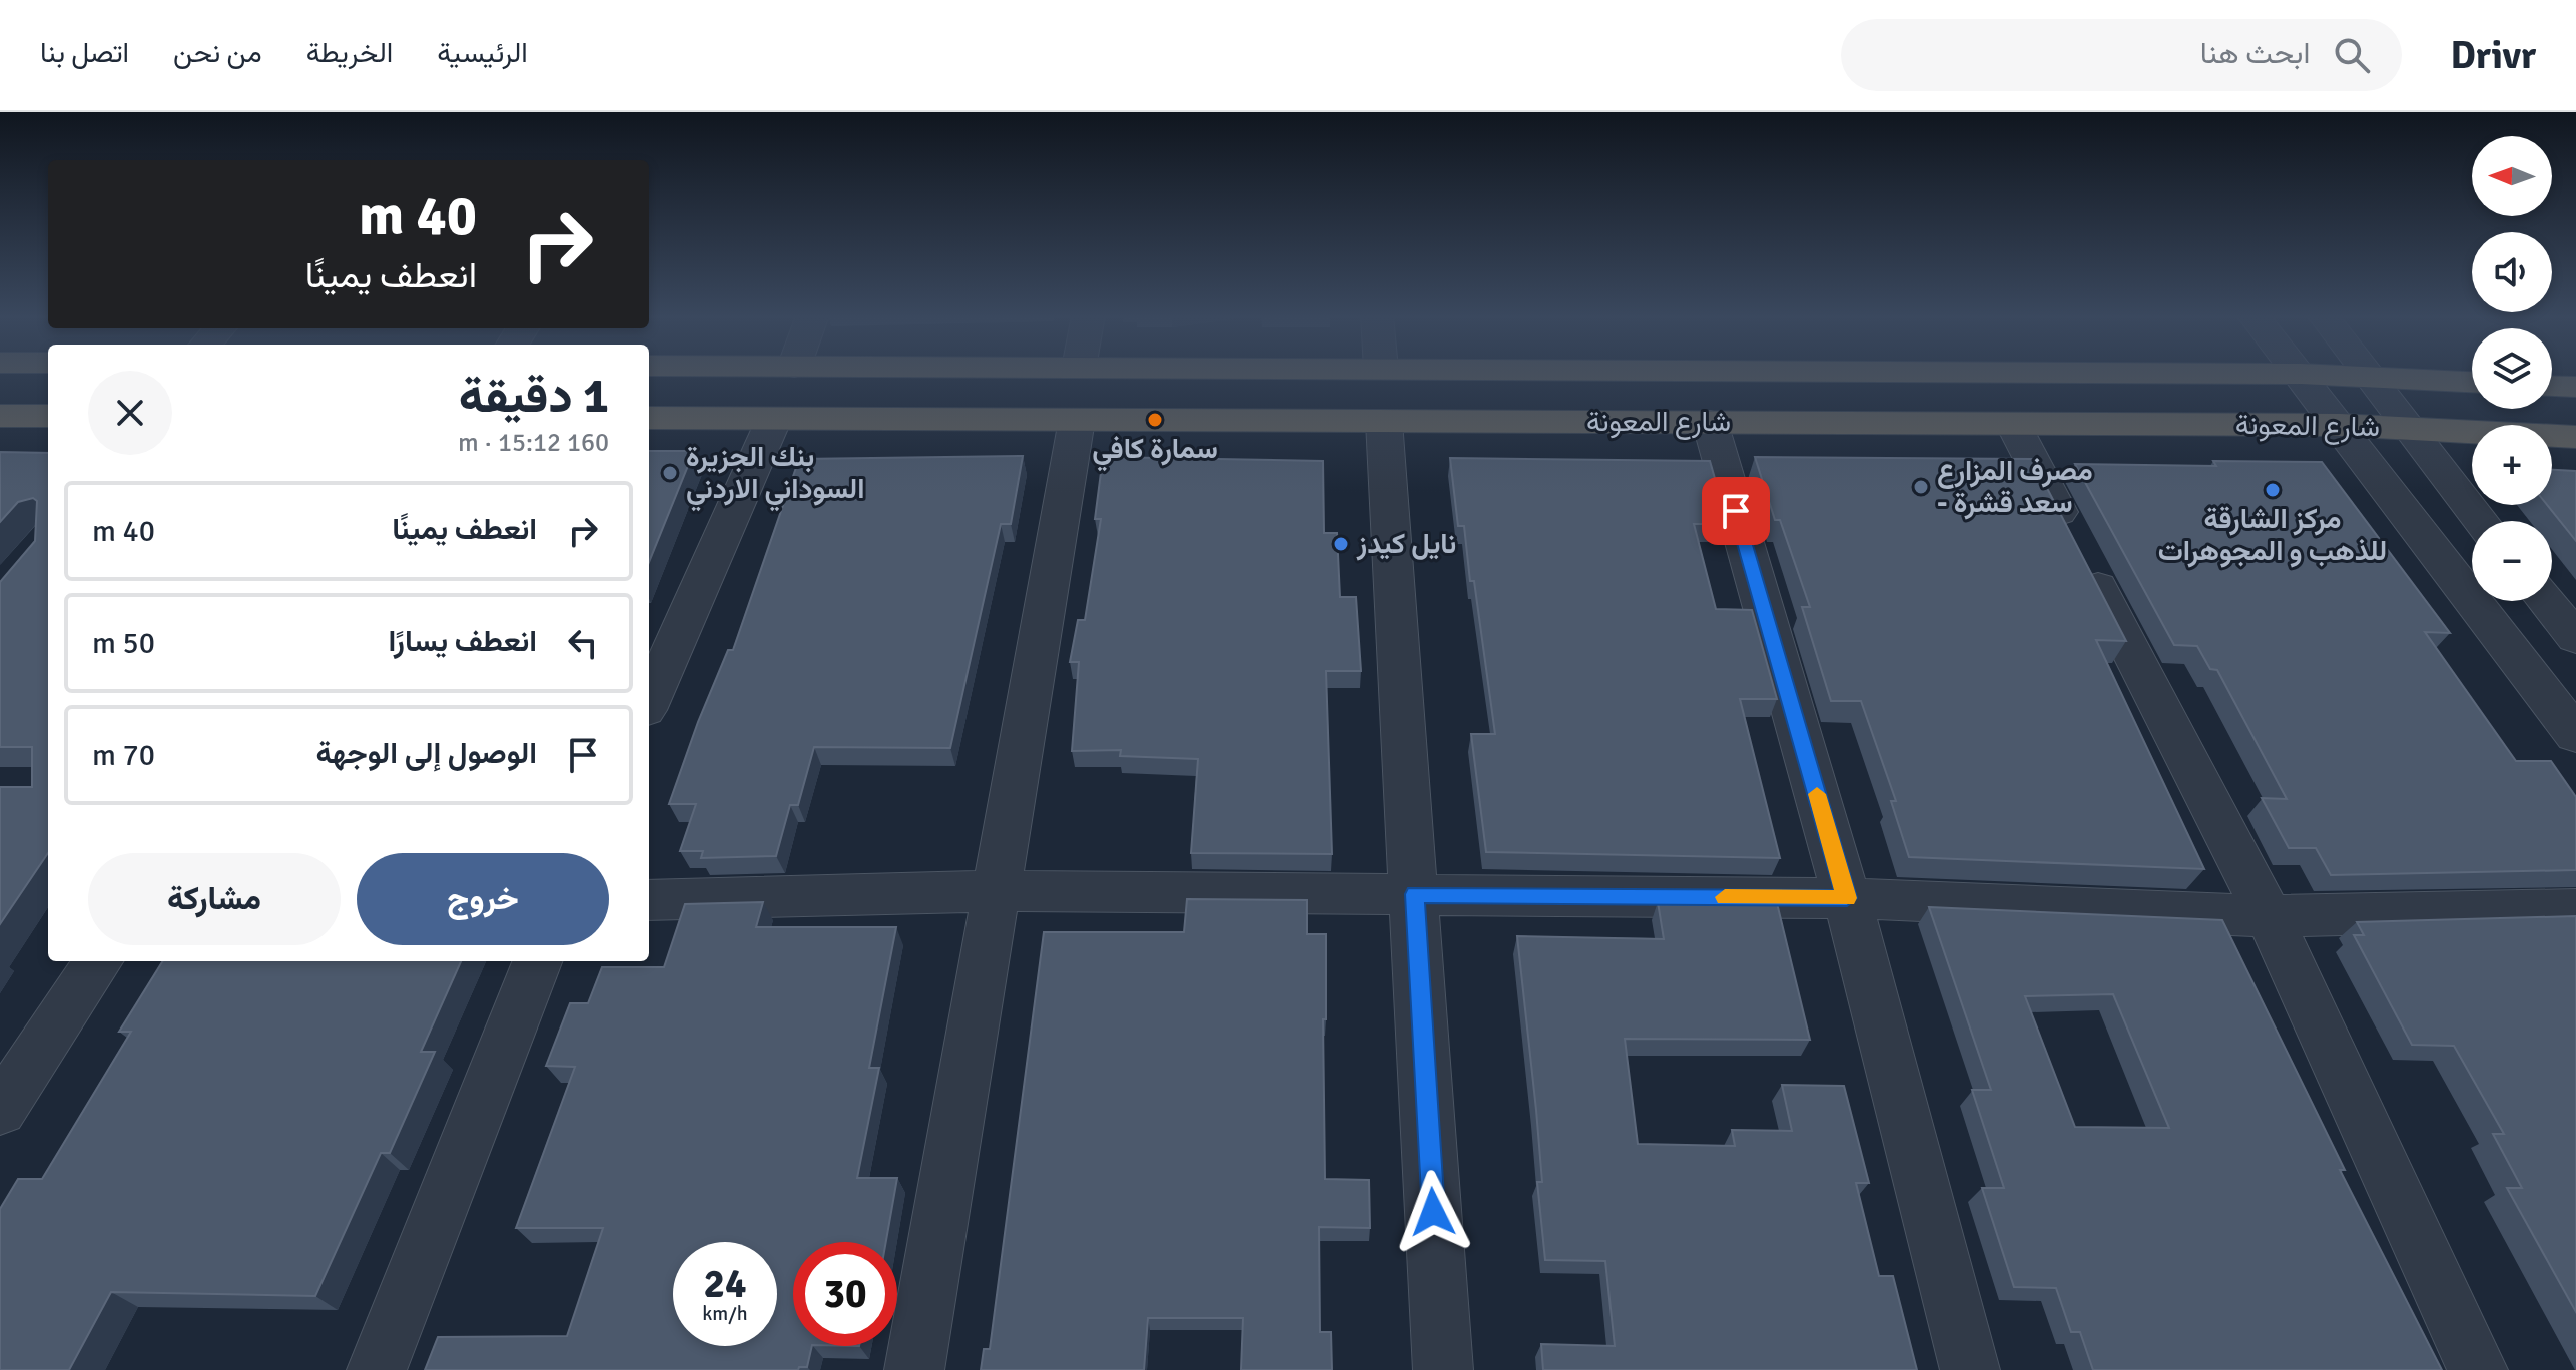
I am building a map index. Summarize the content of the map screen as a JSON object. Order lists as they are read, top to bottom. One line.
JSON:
{"streets":{"highway":["شارع المعونة"]},"places":["سمارة كافي","بنك الجزيرة السوداني الاردني","مصرف المزارع - سعد قشرة","مركز الشارقة للذهب و المجوهرات","نايل كيدز"],"north":"left","page":{"header":"Drivr","search":"ابحث هنا","nav":["الرئيسية","الخريطة","من نحن","اتصل بنا"],"map_buttons":["+","−"],"turn":["40 m","انعطف يمينًا"],"heading":["1 دقيقة","160 m · 15:12"],"list":[{"name":"انعطف يمينًا","value":"40 m"},{"name":"انعطف يسارًا","value":"50 m"},{"name":"الوصول إلى الوجهة","value":"70 m"}],"buttons":["خروج","مشاركة"],"speed":"24 km/h","limit":"30"}}
